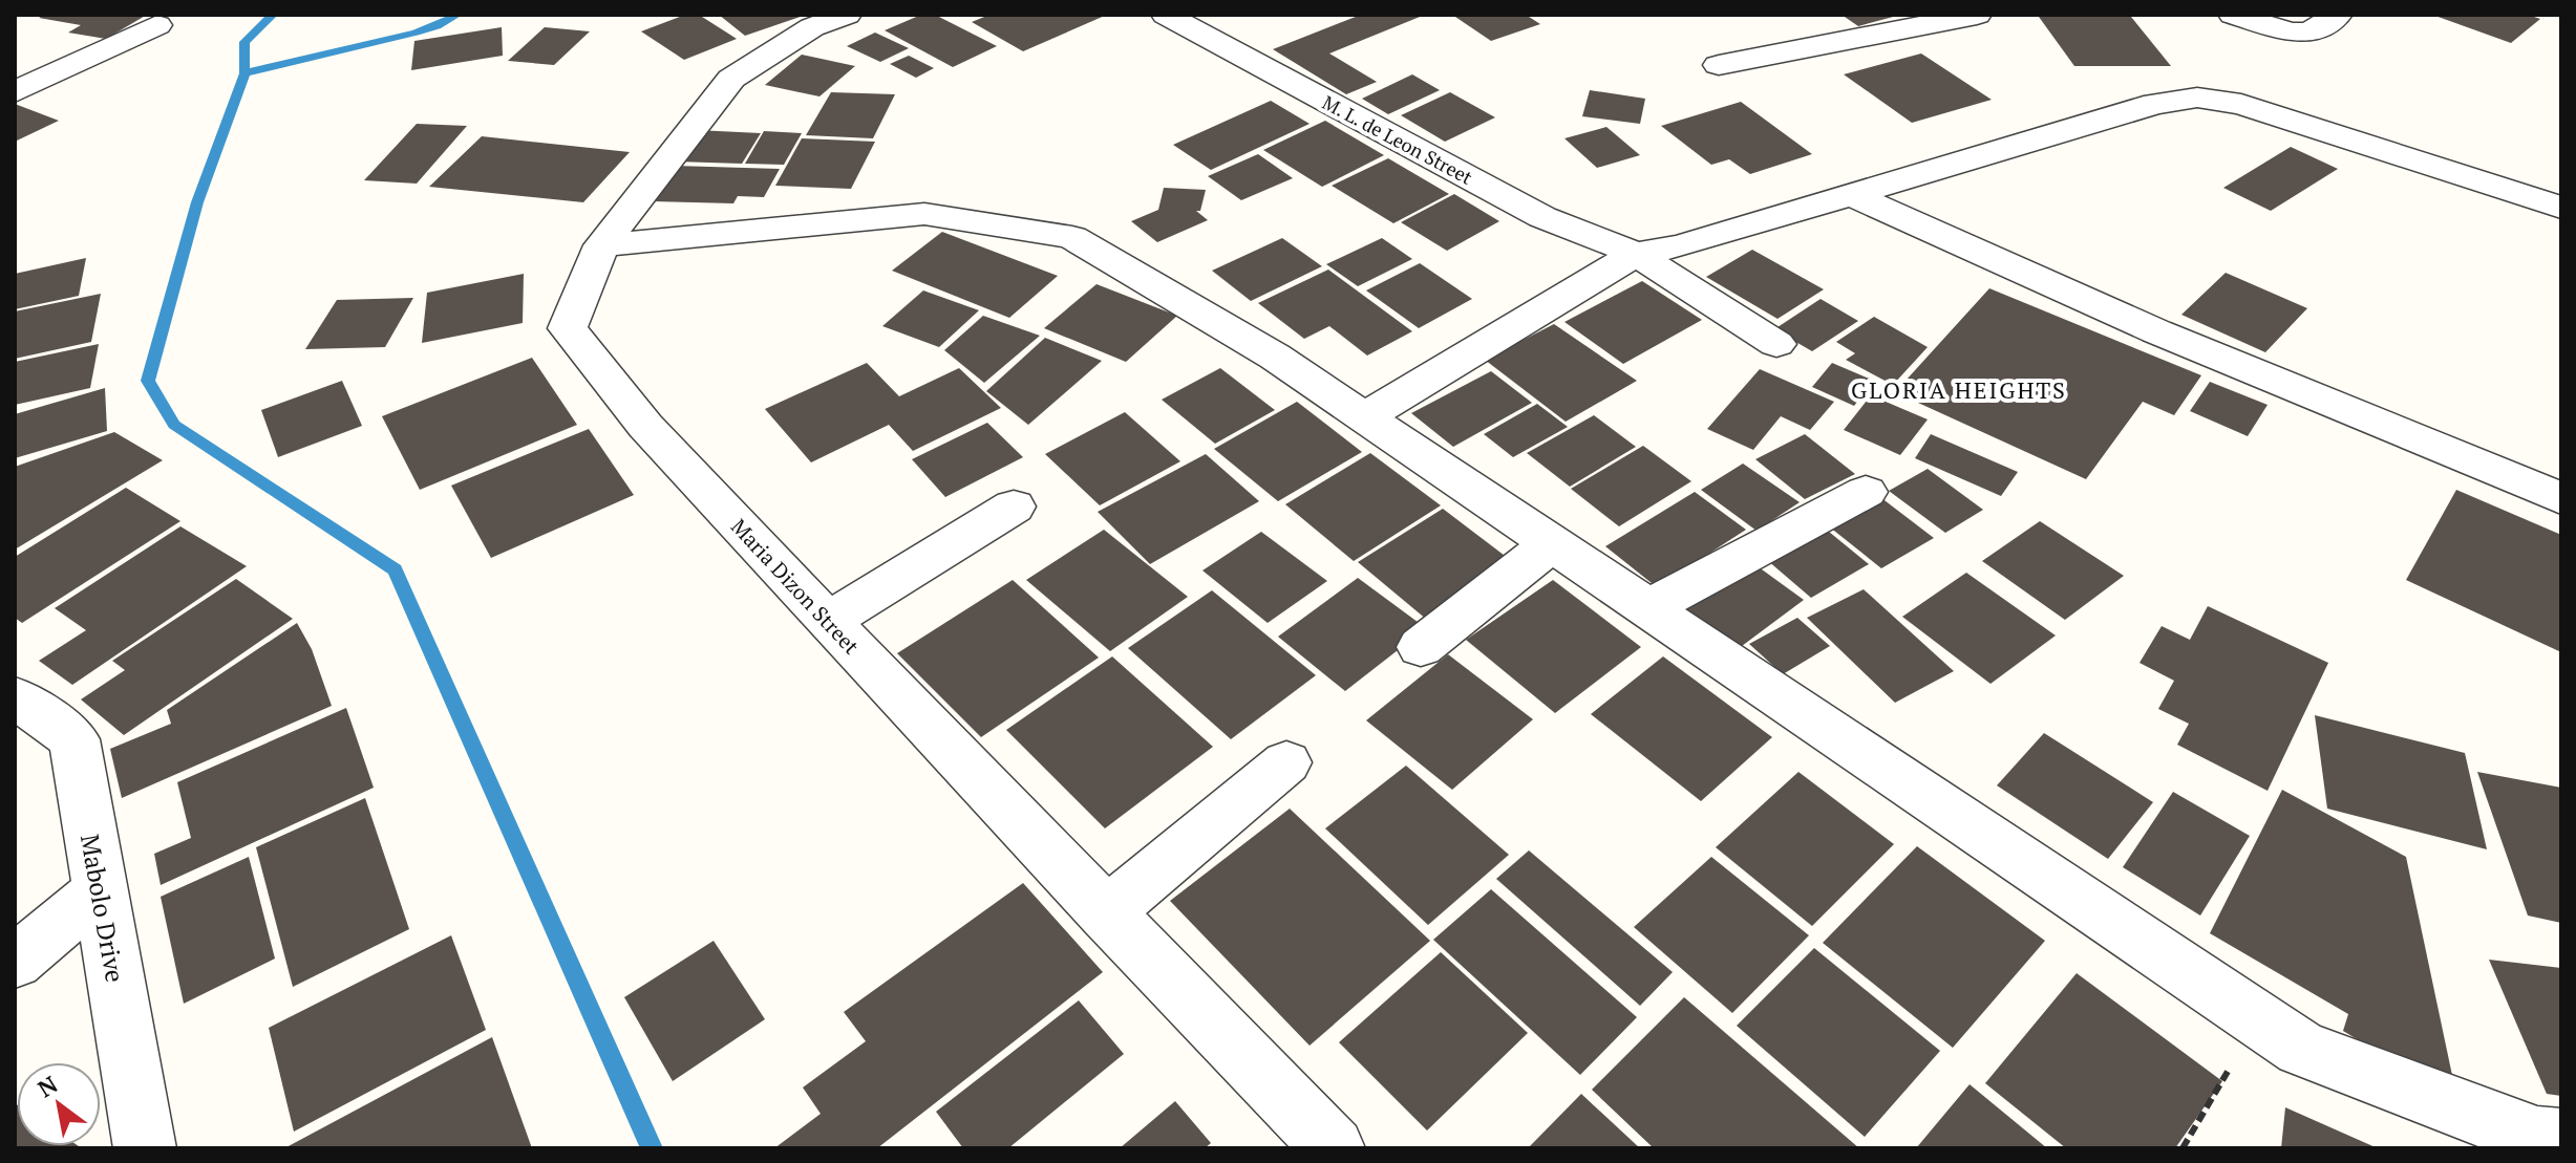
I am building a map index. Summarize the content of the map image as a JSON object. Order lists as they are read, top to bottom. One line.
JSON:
{"streets":{"street":["M. L. de Leon Street","Maria Dizon Street","Mabolo Drive"]},"districts":["GLORIA HEIGHTS"],"north":"top left"}
